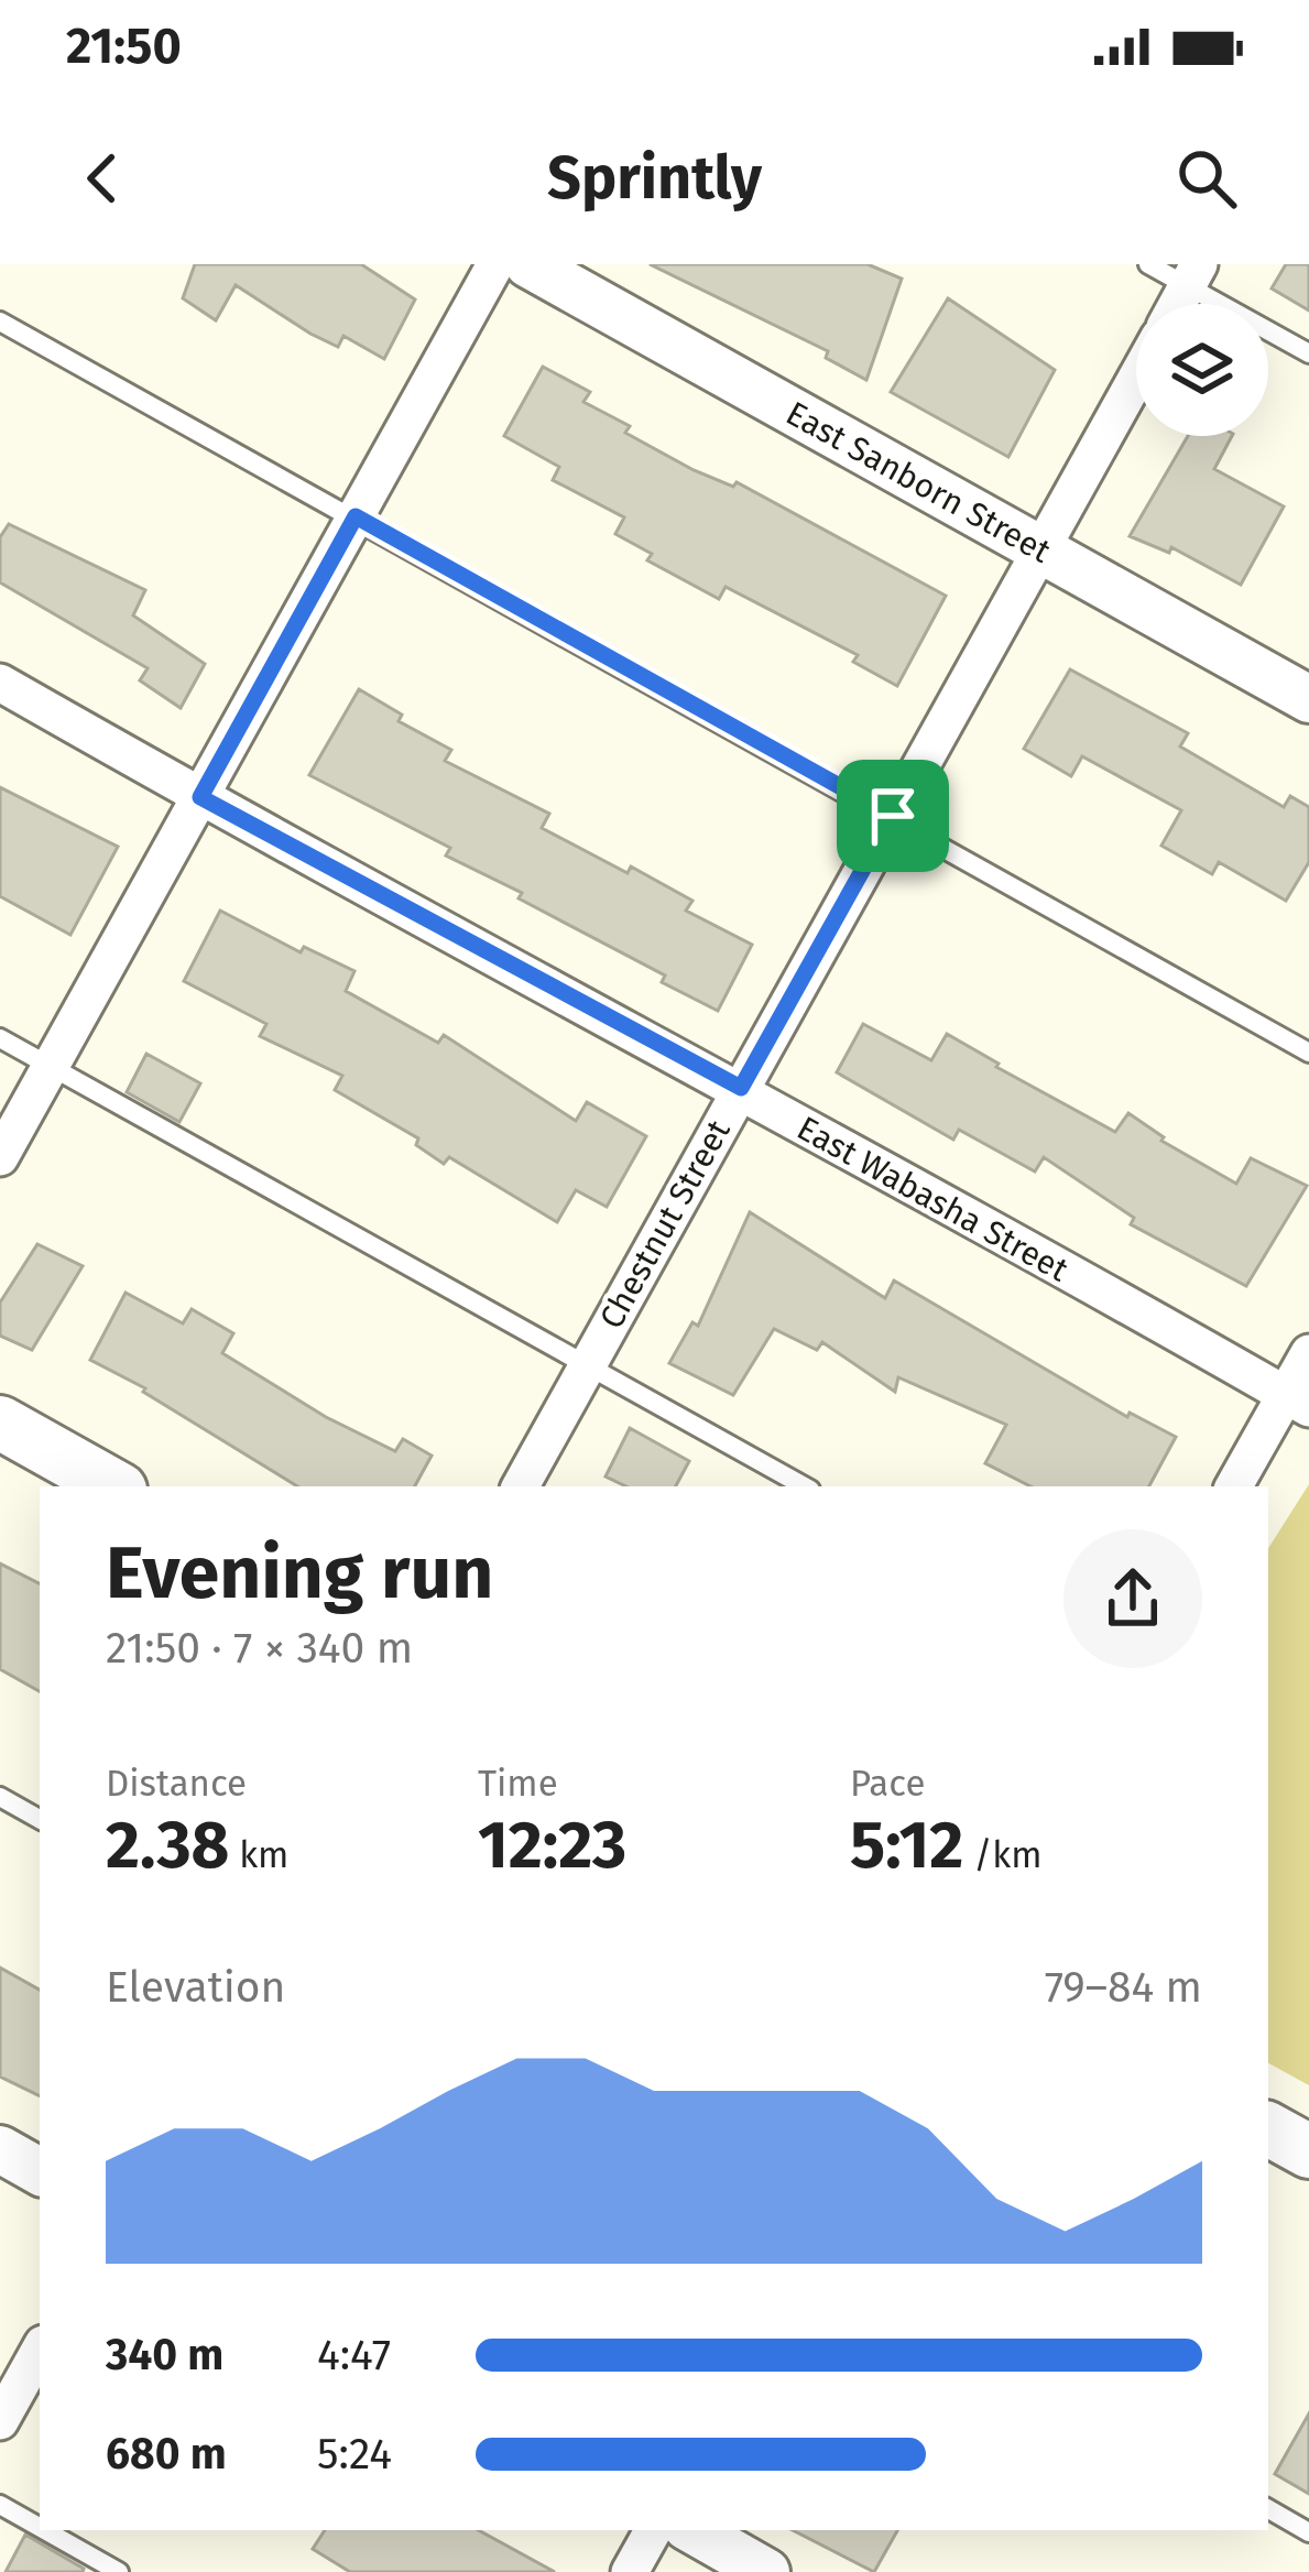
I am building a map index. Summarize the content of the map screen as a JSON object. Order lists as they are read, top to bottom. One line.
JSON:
{"streets":{"street":["East Sanborn Street","East Wabasha Street","Chestnut Street"]},"crossings":[["East Sanborn Street","Chestnut Street"],["East Wabasha Street","Chestnut Street"]],"page":{"status":"21:50","header":"Sprintly","heading":["Evening run","21:50 · 7 × 340 m"],"stats":[["Distance","2.38 km"],["Time","12:23"],["Pace","5:12 /km"]],"chart":["Elevation","79–84 m"],"list":[{"name":"340 m","note":"4:47"},{"name":"680 m","note":"5:24"}]}}
